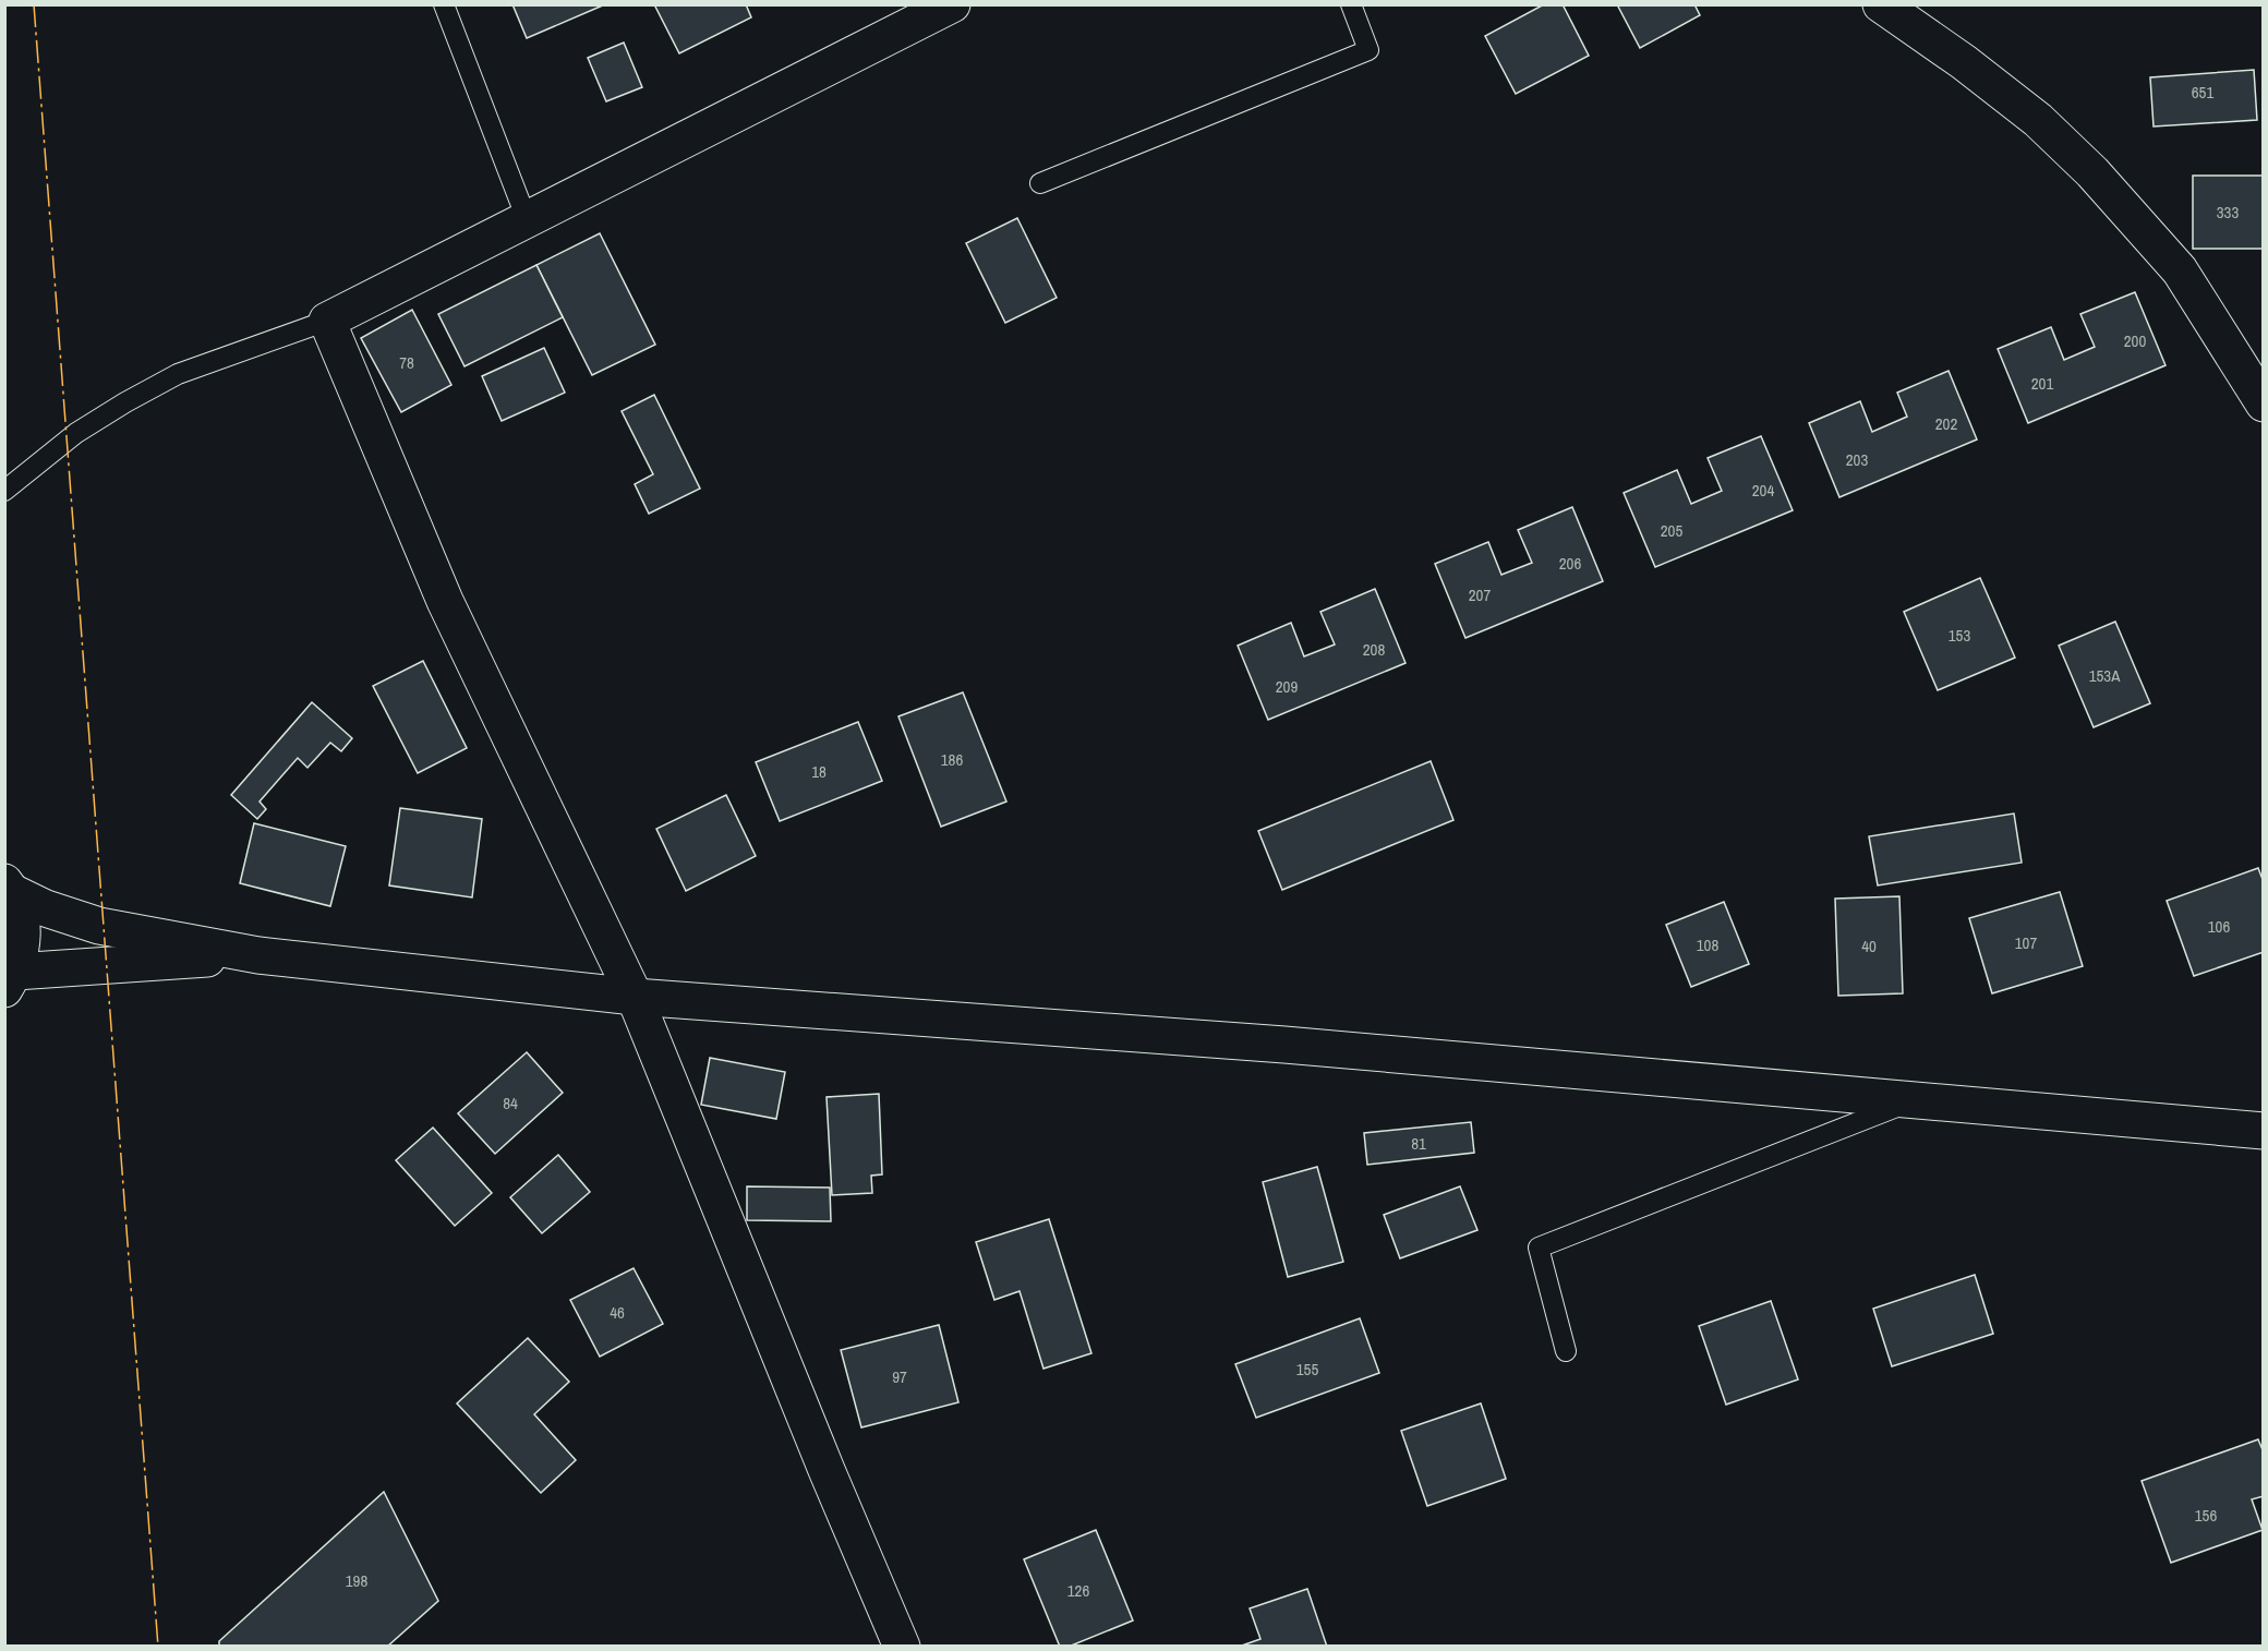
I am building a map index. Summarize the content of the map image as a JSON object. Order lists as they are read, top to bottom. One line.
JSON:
{"house_numbers":["651","333","200","78","201","202","203","204","205","206","207","153","208","153A","209","186","18","106","107","108","40","84","81","46","155","97","156","198","126"]}
